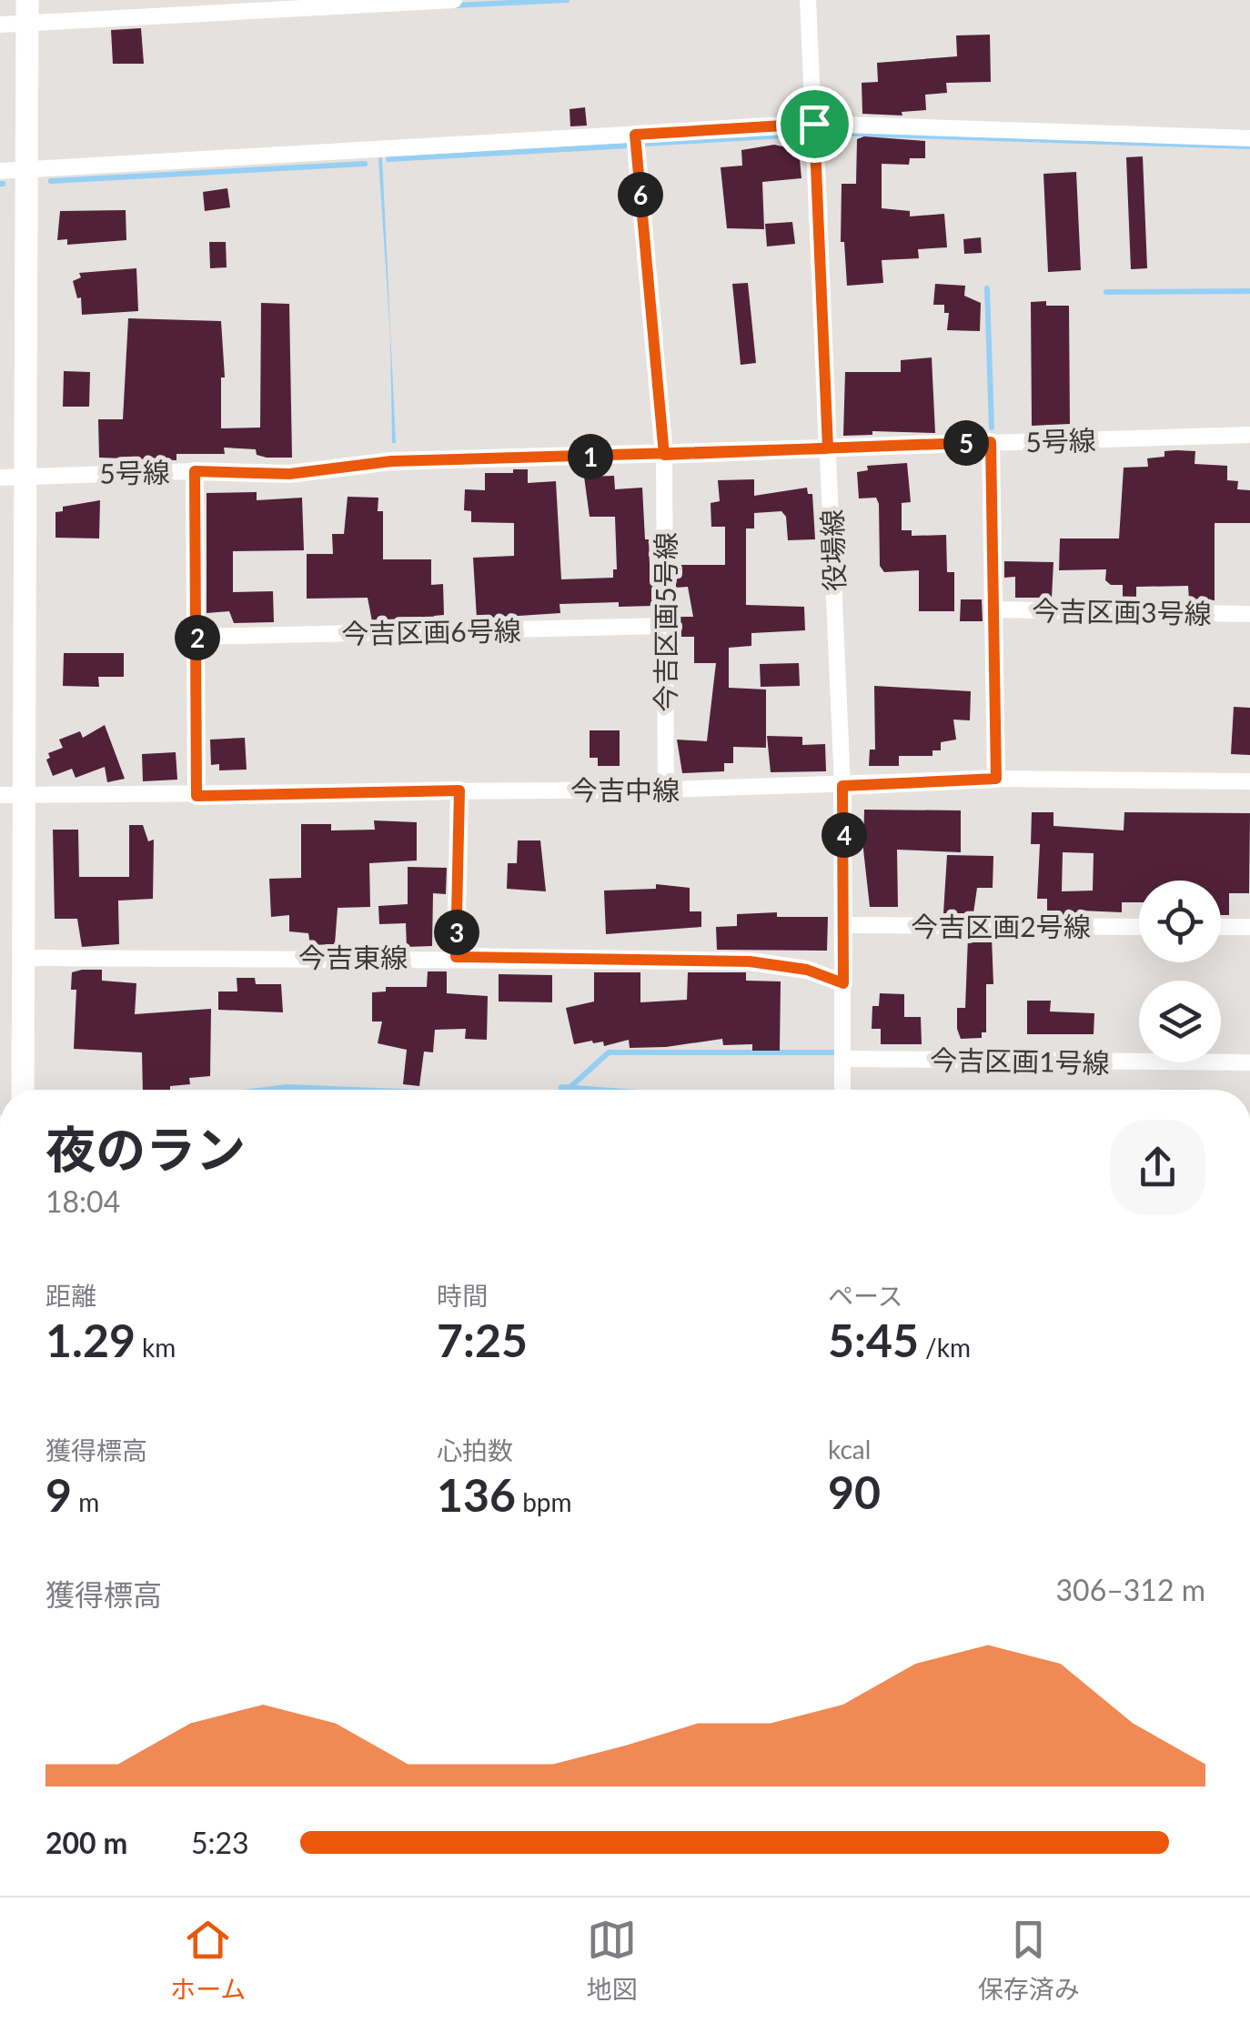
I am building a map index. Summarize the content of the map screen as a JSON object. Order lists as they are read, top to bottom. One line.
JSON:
{"streets":{"street":["5号線","役場線","今吉区画3号線","今吉区画5号線","今吉区画6号線","今吉中線","今吉区画2号線","今吉東線","今吉区画1号線"]},"crossings":[["5号線","役場線"],["5号線","今吉区画5号線"],["役場線","今吉中線"],["役場線","今吉区画2号線"],["役場線","今吉東線"],["役場線","今吉区画1号線"],["今吉区画5号線","今吉区画6号線"],["今吉区画5号線","今吉中線"]],"page":{"pins":["6","5","1","2","4","3"],"heading":["夜のラン","18:04"],"stats":[["距離","1.29 km"],["時間","7:25"],["ペース","5:45 /km"],["獲得標高","9 m"],["心拍数","136 bpm"],["kcal","90"]],"chart":["獲得標高","306–312 m"],"list":[{"name":"200 m","note":"5:23"}],"tabs":["ホーム","地図","保存済み"]}}
